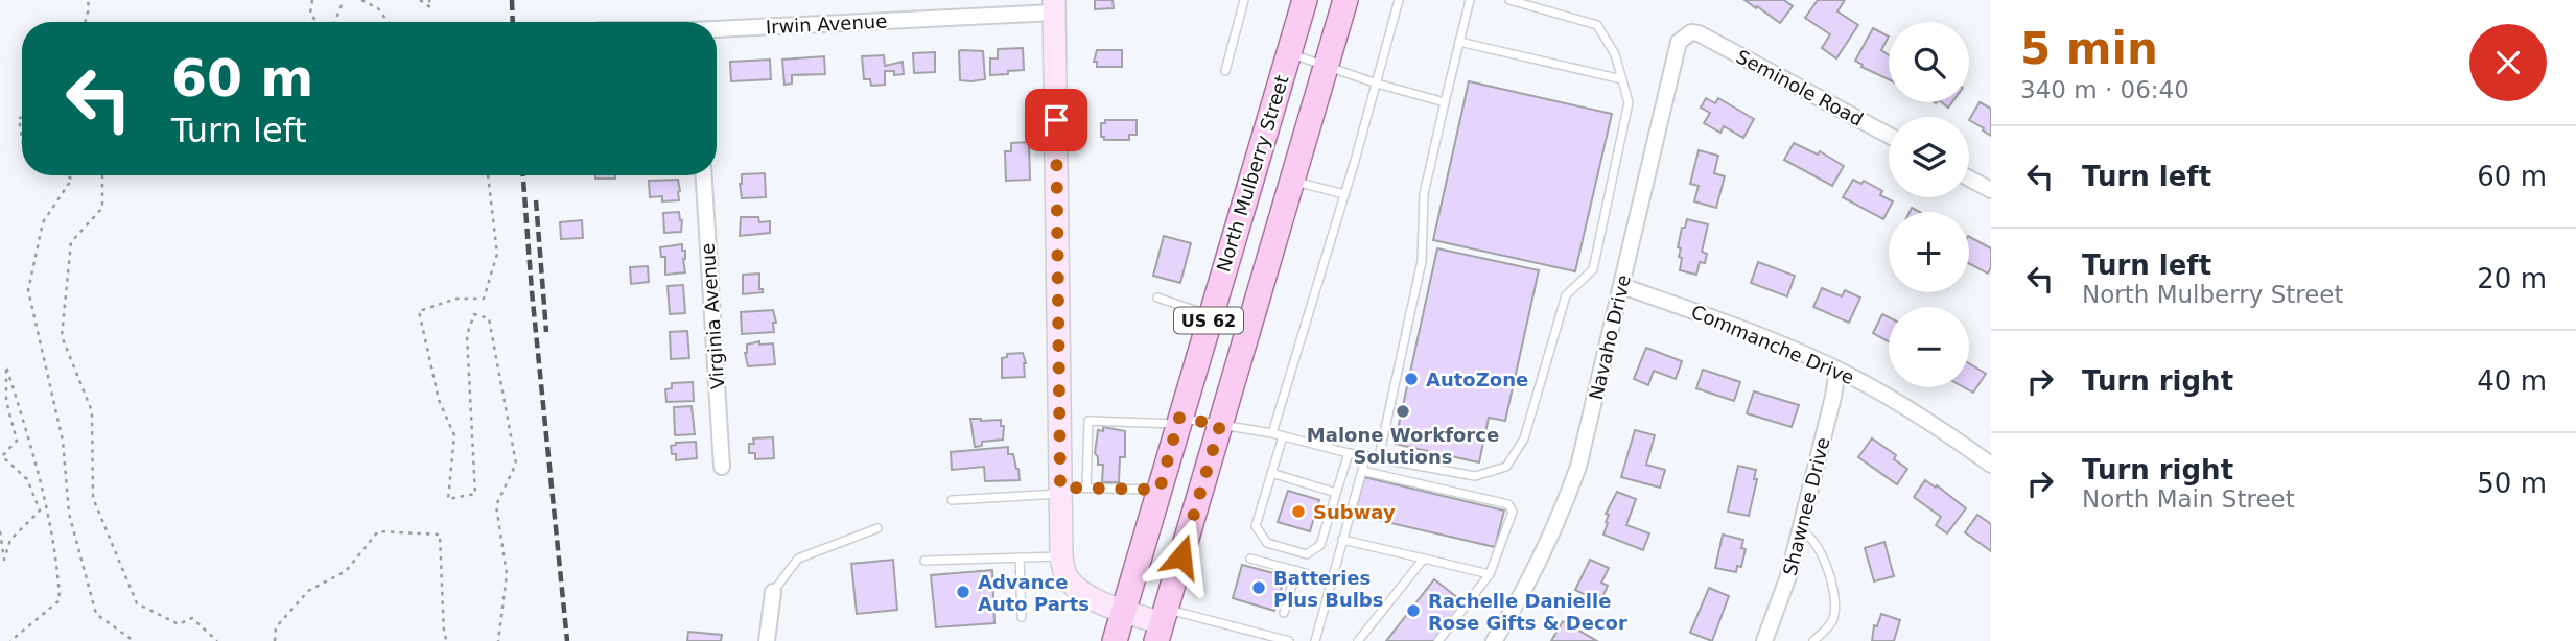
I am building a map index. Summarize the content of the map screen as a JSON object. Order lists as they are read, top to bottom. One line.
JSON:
{"streets":{"main road":["North Mulberry Street","US 62"],"street":["Irwin Avenue","Seminole Road","Virginia Avenue","Navaho Drive","Commanche Drive","Shawnee Drive"]},"crossings":[["Seminole Road","Navaho Drive"],["Navaho Drive","Commanche Drive"],["Commanche Drive","Shawnee Drive"]],"places":["AutoZone","Malone Workforce Solutions","Subway","Batteries Plus Bulbs","Advance Auto Parts","Rachelle Danielle Rose Gifts & Decor"],"page":{"heading":["5 min","340 m · 06:40"],"map_buttons":["+","−"],"turn":["60 m","Turn left"],"list":[{"name":"Turn left","value":"60 m"},{"name":"Turn left","note":"North Mulberry Street","value":"20 m"},{"name":"Turn right","value":"40 m"},{"name":"Turn right","note":"North Main Street","value":"50 m"}]}}
